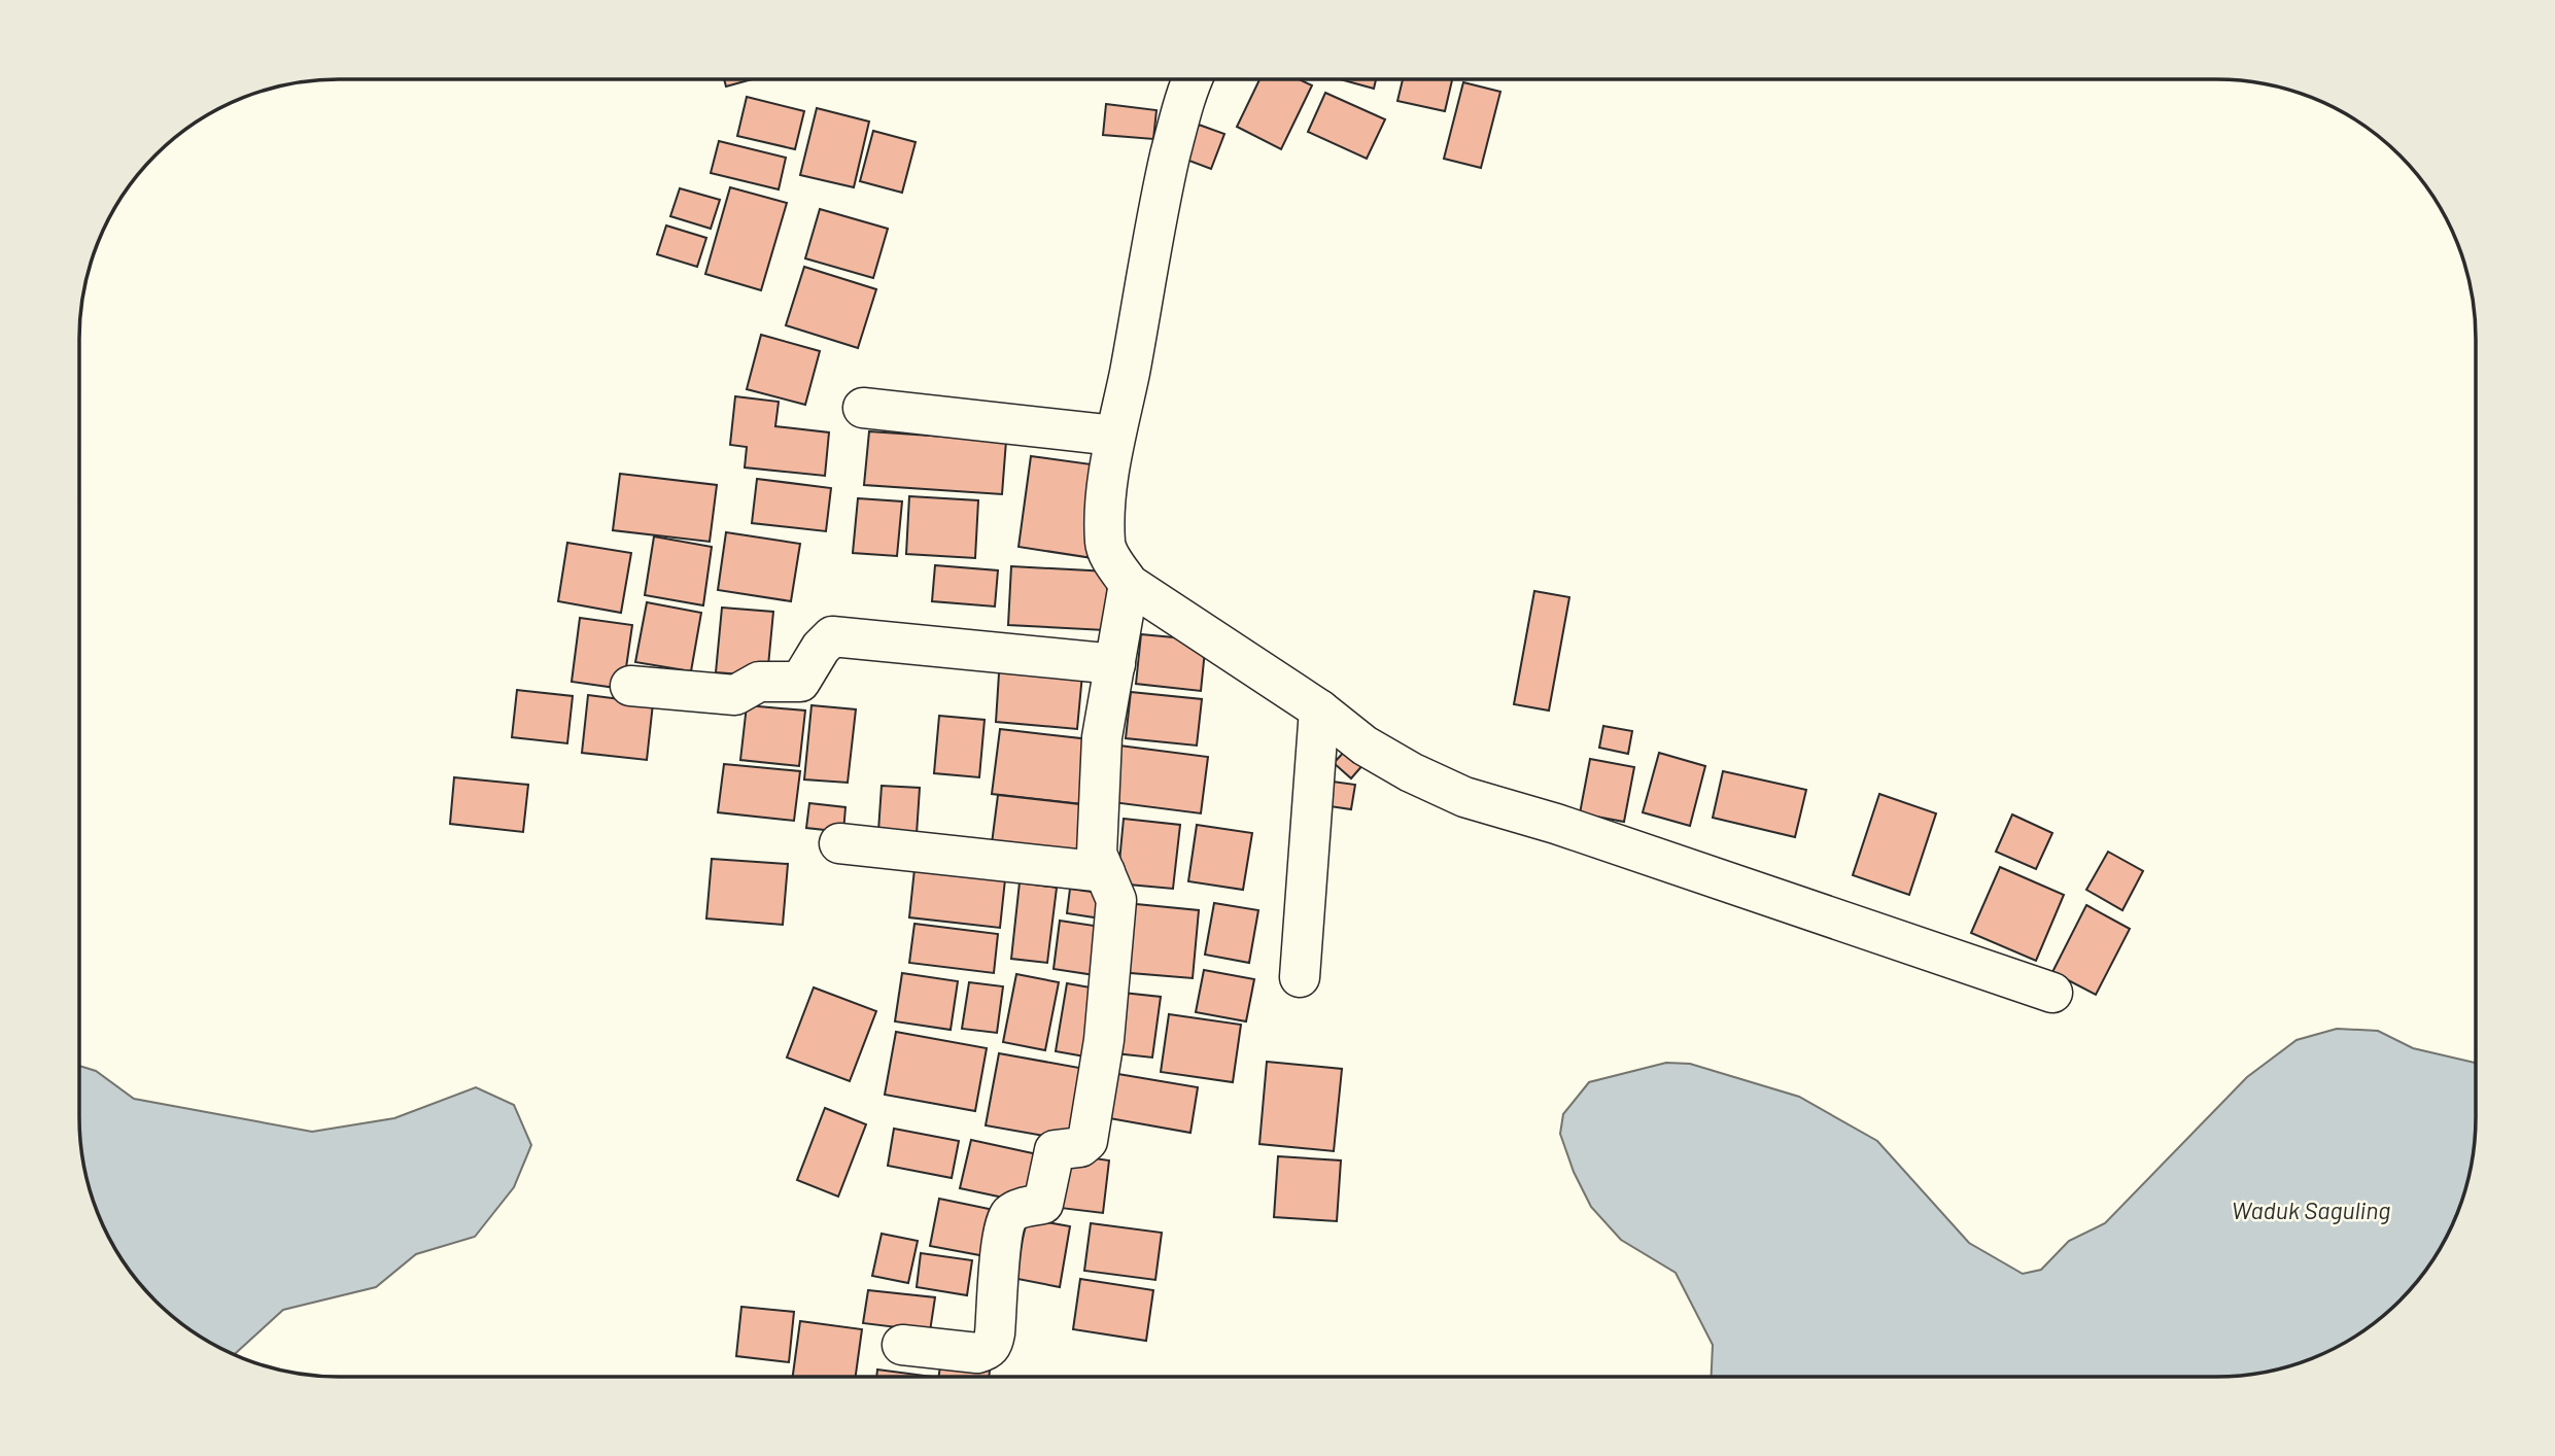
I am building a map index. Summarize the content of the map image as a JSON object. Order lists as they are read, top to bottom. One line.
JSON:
{"water":["Waduk Saguling"]}
